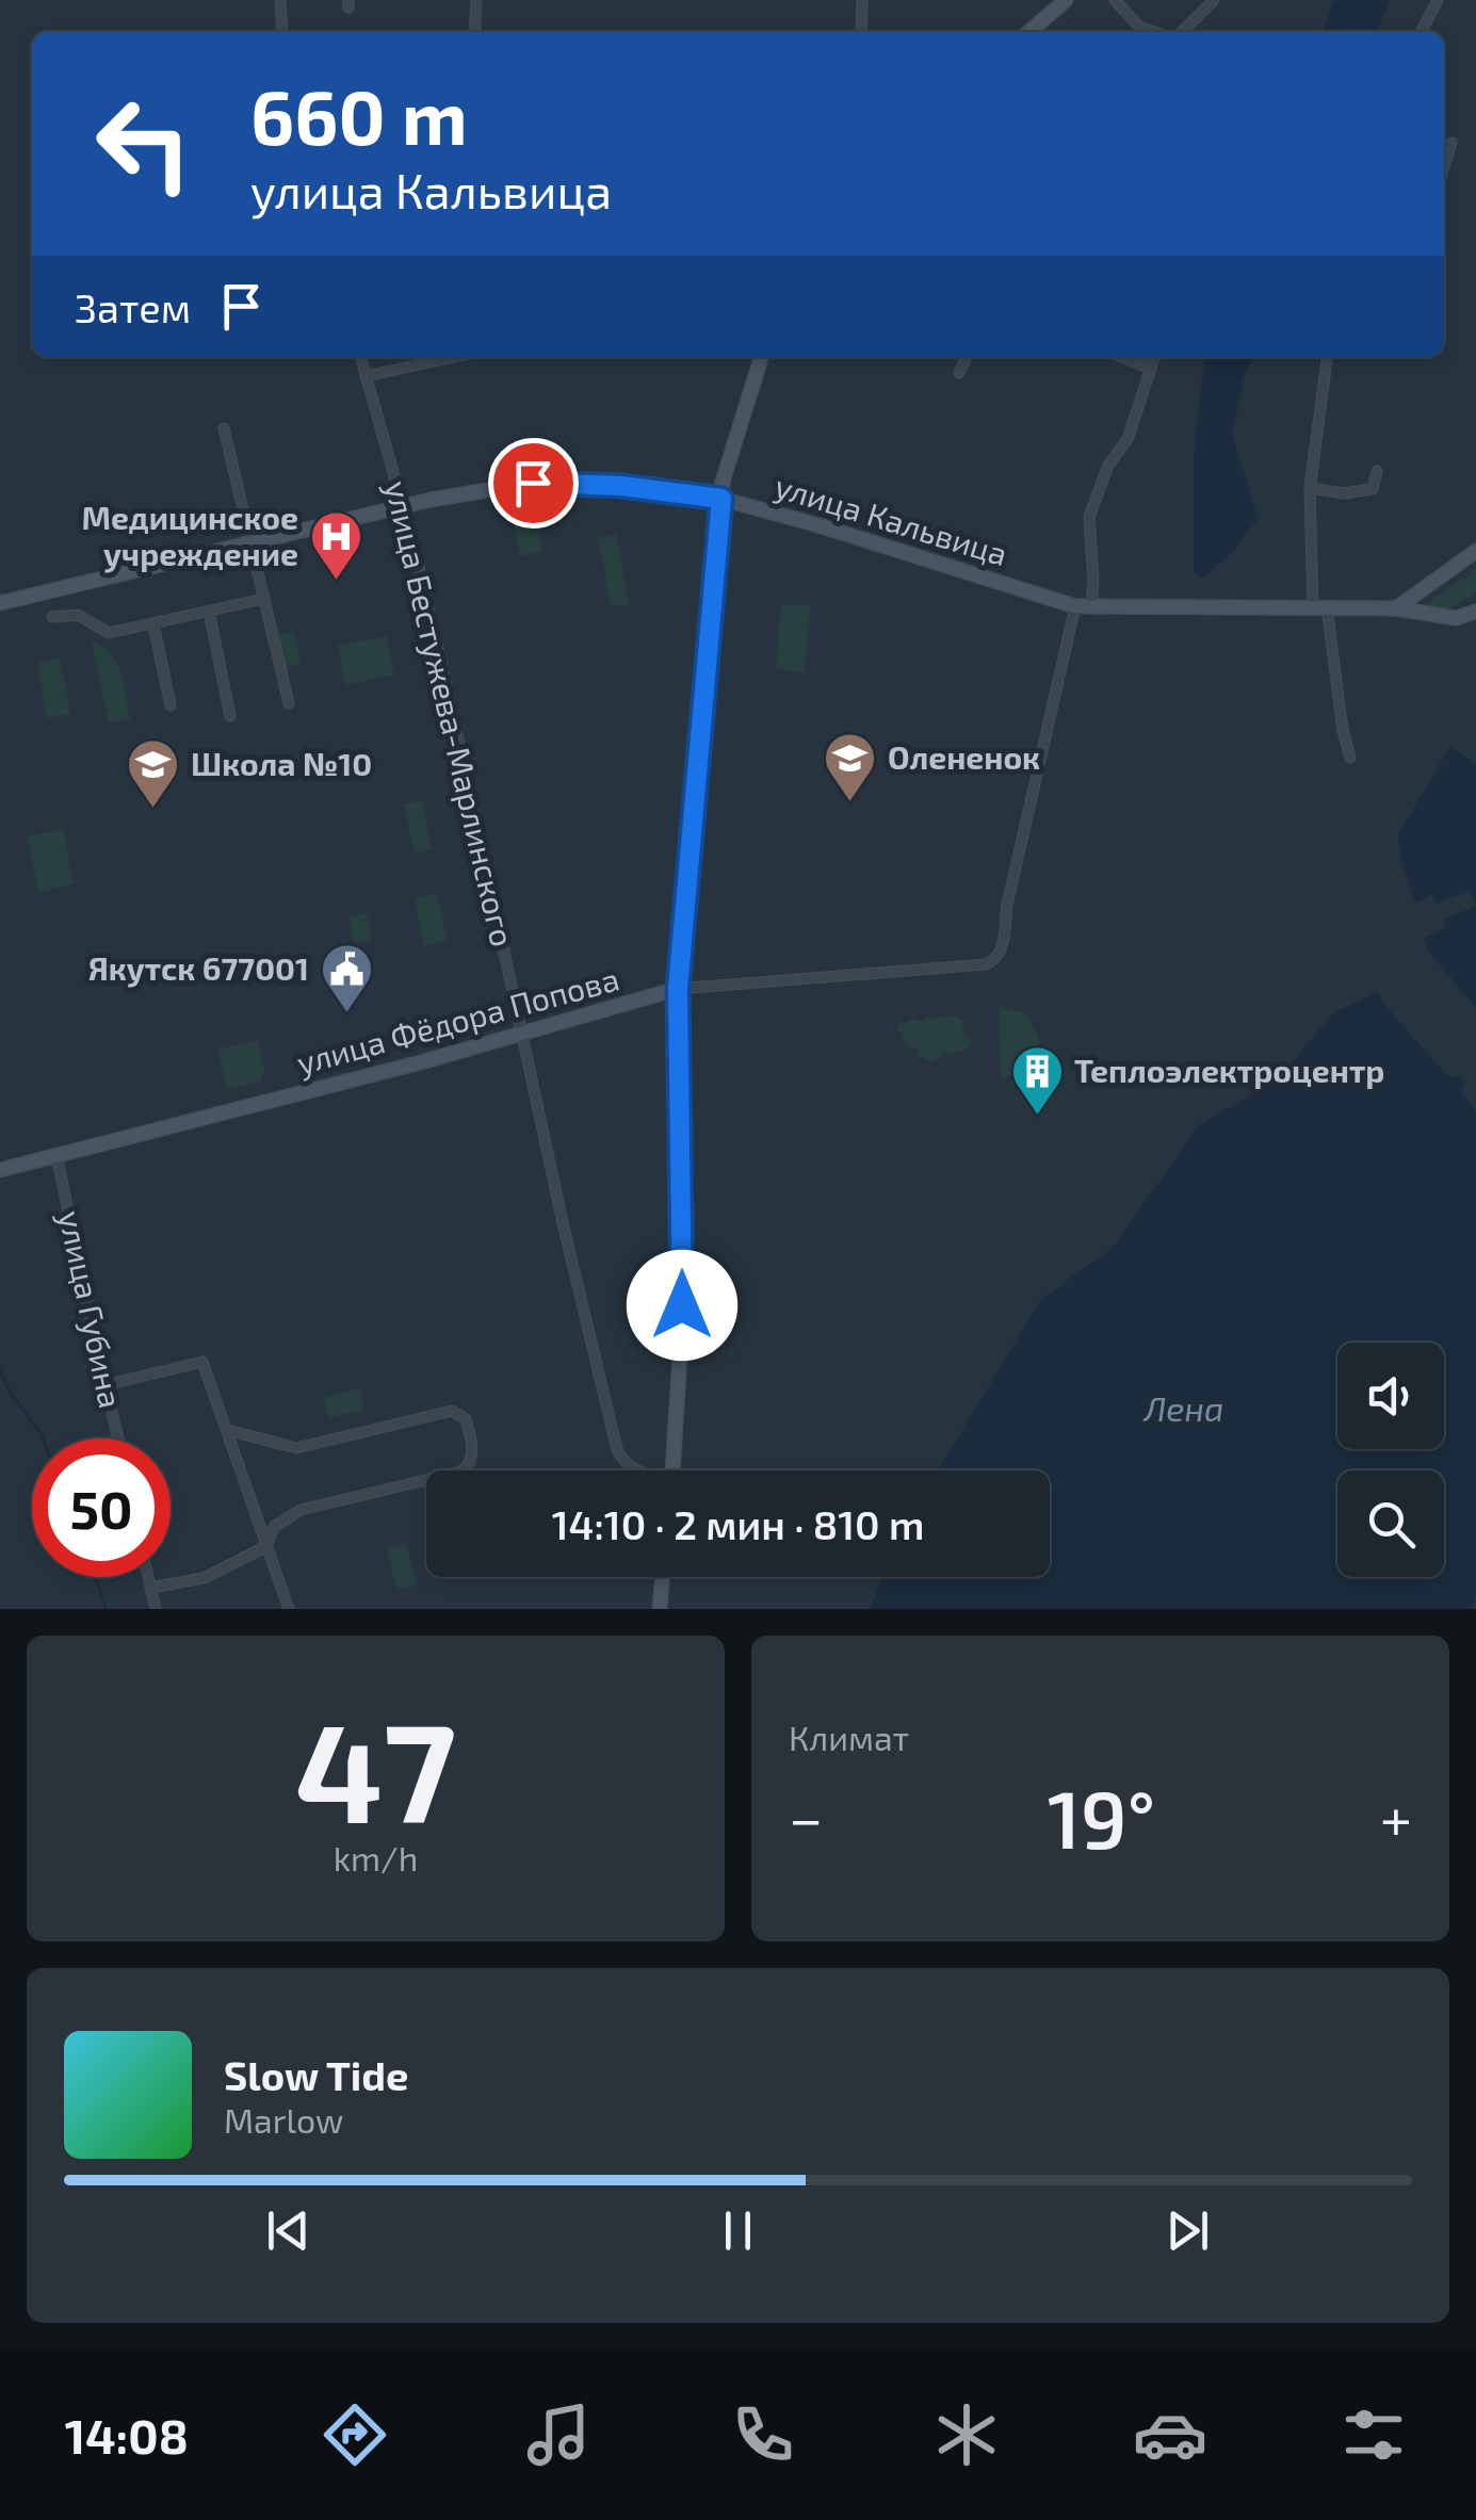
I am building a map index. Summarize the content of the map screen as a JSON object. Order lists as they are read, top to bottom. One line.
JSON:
{"streets":{"street":["улица Кальвица","улица Бестужева-Марлинского","улица Фёдора Попова","улица Губина"]},"crossings":[["улица Кальвица","улица Бестужева-Марлинского"],["улица Кальвица","улица Фёдора Попова"],["улица Бестужева-Марлинского","улица Фёдора Попова"],["улица Фёдора Попова","улица Губина"]],"water":["Лена"],"places":{"hospital":["Медицинское учреждение"],"school or university":["Олененок","Школа №10"],"public building":["Якутск 677001"],"building":["Теплоэлектроцентр"]},"page":{"turn":["660 m","улица Кальвица"],"then":"Затем","limit":"50","trip":"14:10 · 2 мин · 810 m","tile":[["47","km/h"],"Климат"],"heat":["−","19°","+"],"song":["Slow Tide","Marlow"],"tabs":"14:08"}}
